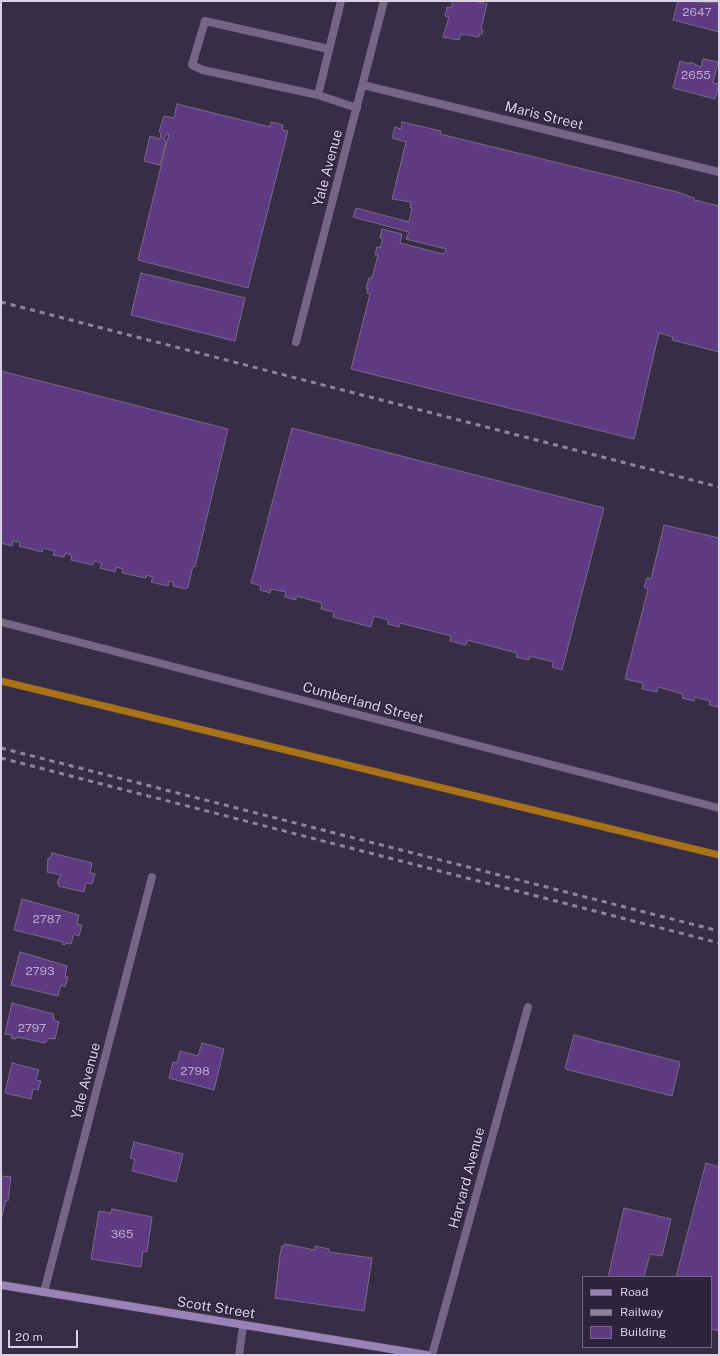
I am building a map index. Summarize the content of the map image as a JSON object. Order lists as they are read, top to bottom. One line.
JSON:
{"streets":{"main road":["Scott Street"],"street":["Maris Street","Yale Avenue","Cumberland Street","Harvard Avenue"]},"crossings":[["Maris Street","Yale Avenue"],["Yale Avenue","Scott Street"]],"house_numbers":["2647","2655","2787","2793","2797","2798","365"],"legend":["Road","Railway","Building"],"scale_bar":"20 m"}
